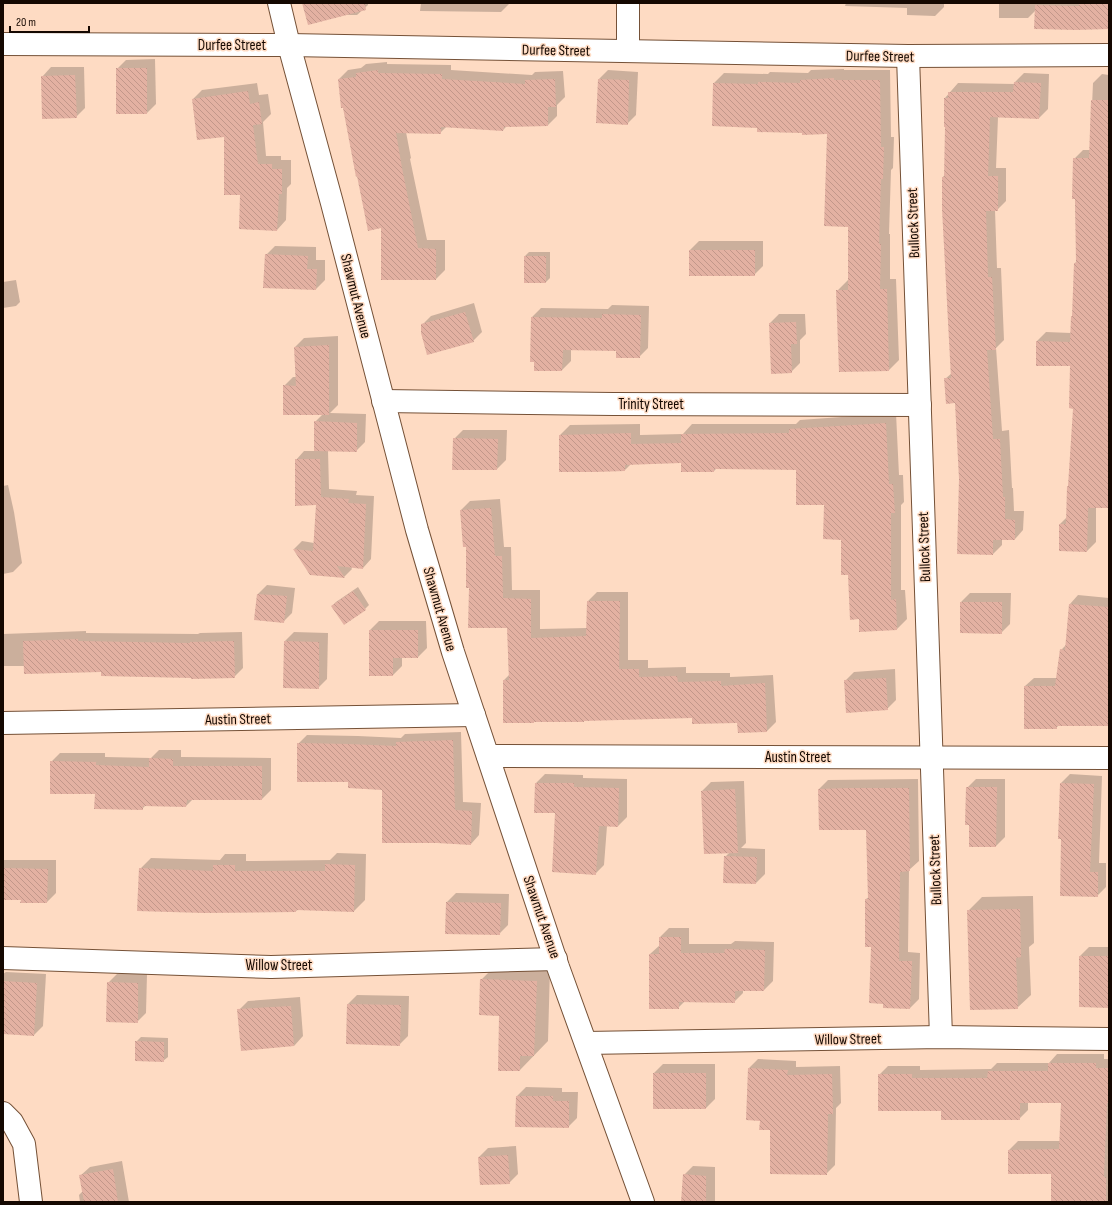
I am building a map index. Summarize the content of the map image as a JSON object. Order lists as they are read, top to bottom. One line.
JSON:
{"streets":{"street":["Durfee Street","Bullock Street","Shawmut Avenue","Trinity Street","Austin Street","Willow Street"]},"crossings":[["Durfee Street","Bullock Street"],["Durfee Street","Shawmut Avenue"],["Bullock Street","Trinity Street"],["Bullock Street","Austin Street"],["Bullock Street","Willow Street"],["Shawmut Avenue","Trinity Street"],["Shawmut Avenue","Austin Street"],["Shawmut Avenue","Willow Street"]],"scale_bar":"20 m"}
